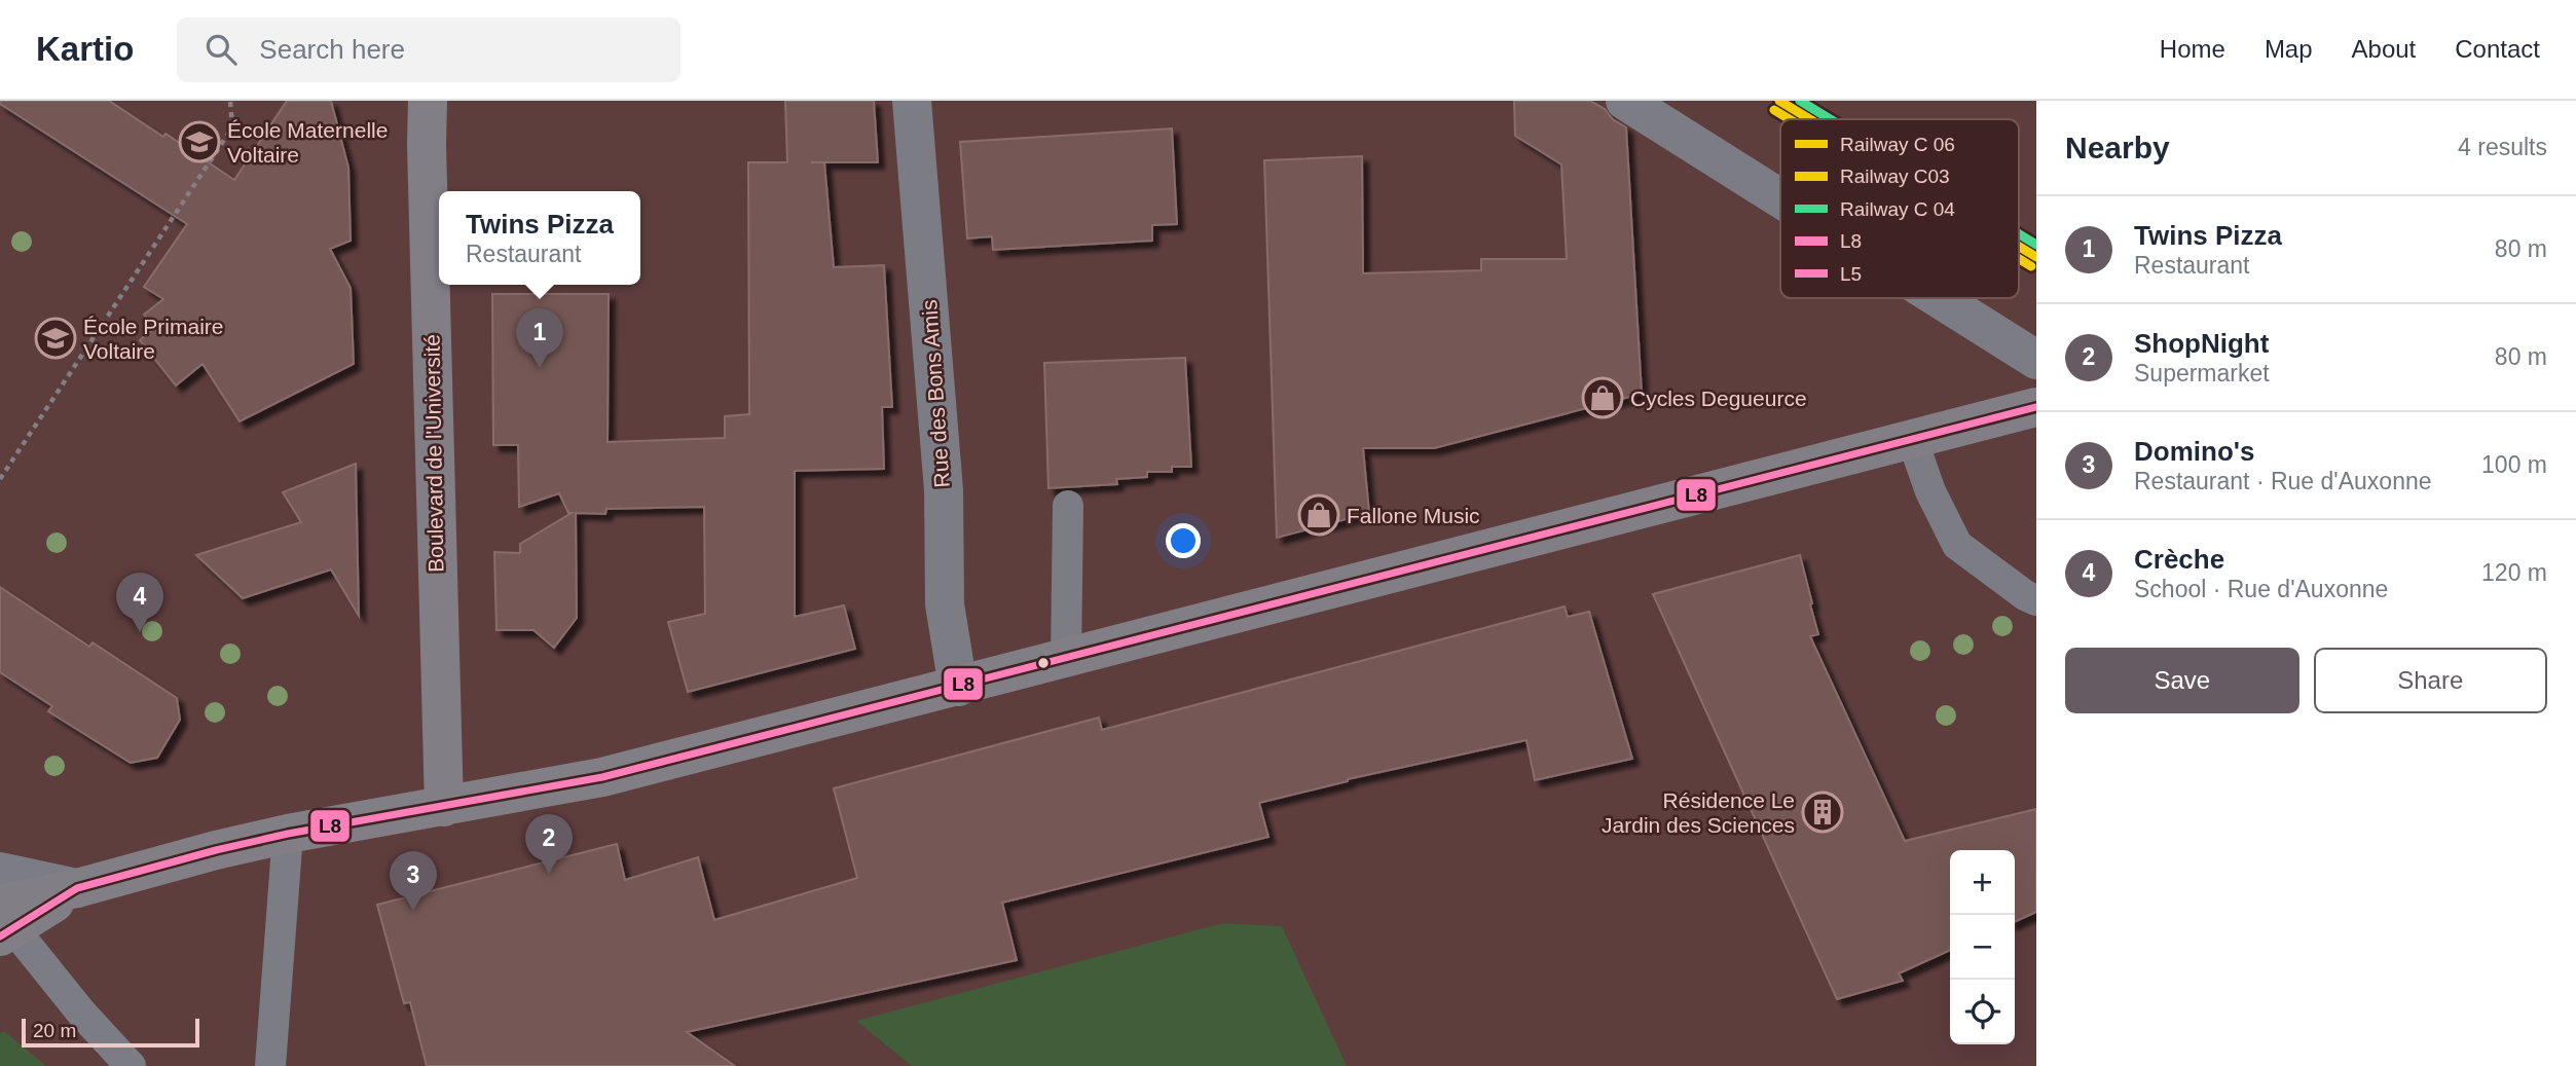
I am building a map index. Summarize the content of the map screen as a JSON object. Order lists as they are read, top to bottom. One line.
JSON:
{"streets":{"main road":["Boulevard de l'Université"],"street":["Rue des Bons Amis"]},"places":{"school or university":["École Maternelle Voltaire","École Primaire Voltaire"],"shop":["Cycles Degueurce","Fallone Music"],"building":["Résidence Le Jardin des Sciences"]},"lines":["rail line C03","transit line L8"],"legend":["Railway C 06","Railway C03","Railway C 04","L8","L5"],"scale_bar":"20 m","page":{"header":"Kartio","search":"Search here","nav":["Home","Map","About","Contact"],"heading":["Nearby","4 results"],"popup":["Twins Pizza","Restaurant"],"list":[{"mark":"1","name":"Twins Pizza","note":"Restaurant","value":"80 m"},{"mark":"2","name":"ShopNight","note":"Supermarket","value":"80 m"},{"mark":"3","name":"Domino's","note":"Restaurant · Rue d'Auxonne","value":"100 m"},{"mark":"4","name":"Crèche","note":"School · Rue d'Auxonne","value":"120 m"}],"pins":["1","4","2","3"],"buttons":["Save","Share"],"map_buttons":["+","−"],"scale":"20 m"}}
